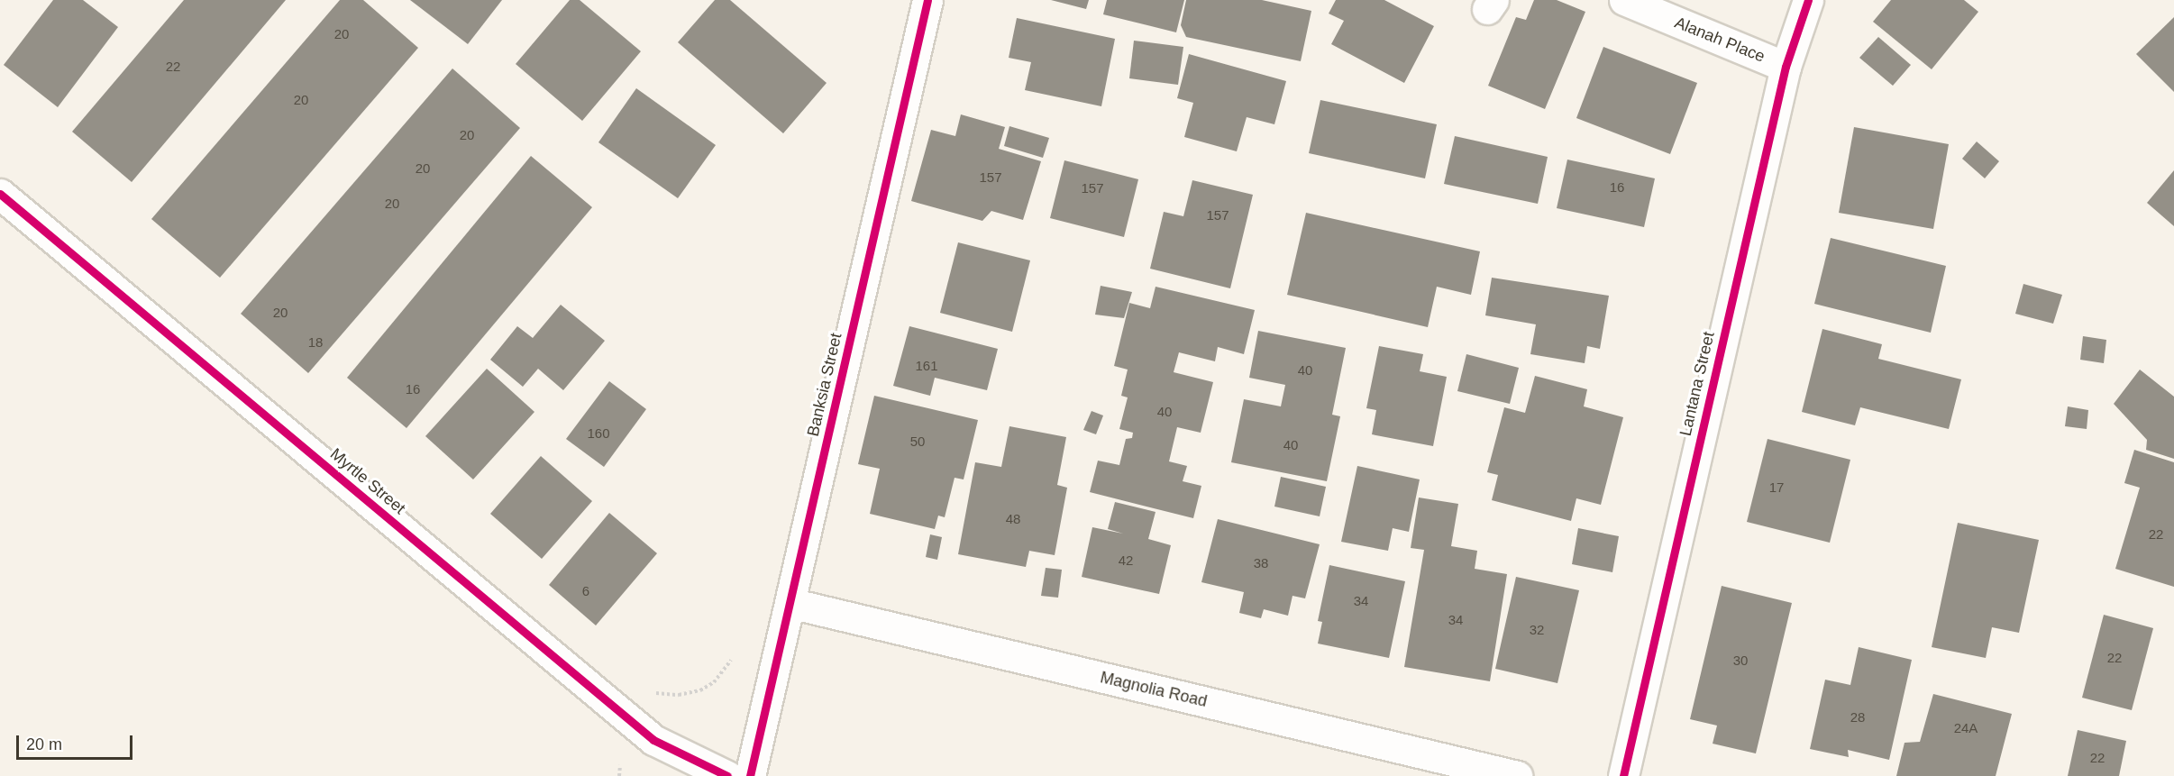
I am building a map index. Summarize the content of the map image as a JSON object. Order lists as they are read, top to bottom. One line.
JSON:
{"streets":{"street":["Alanah Place","Lantana Street","Banksia Street","Myrtle Street","Magnolia Road"]},"crossings":[["Alanah Place","Lantana Street"],["Banksia Street","Magnolia Road"]],"house_numbers":["20","22","20","20","20","157","16","157","20","157","20","18","161","40","16","40","160","50","40","17","48","22","42","38","6","34","34","32","22","30","28","24A","22"],"scale_bar":"20 m"}
